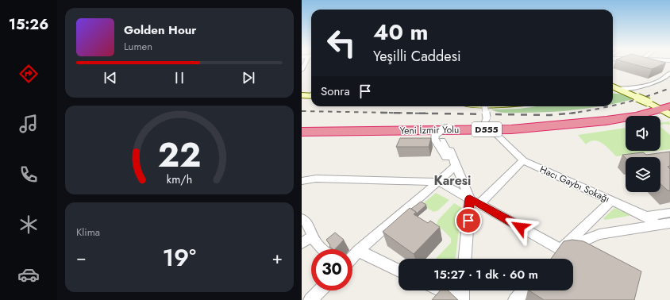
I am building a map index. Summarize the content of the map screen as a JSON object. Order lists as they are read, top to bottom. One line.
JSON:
{"streets":{"highway":["D555","Yeni İzmir Yolu"],"street":["Hacı Gaybı Sokağı"]},"crossings":[["Yeni İzmir Yolu","Hacı Gaybı Sokağı"]],"districts":["Karesi"],"page":{"tabs":"15:26","turn":["40 m","Yeşilli Caddesi"],"song":["Golden Hour","Lumen"],"then":"Sonra","tile":"Klima","heat":["−","19°","+"],"limit":"30","trip":"15:27 · 1 dk · 60 m","gauge":["22","km/h"]}}
